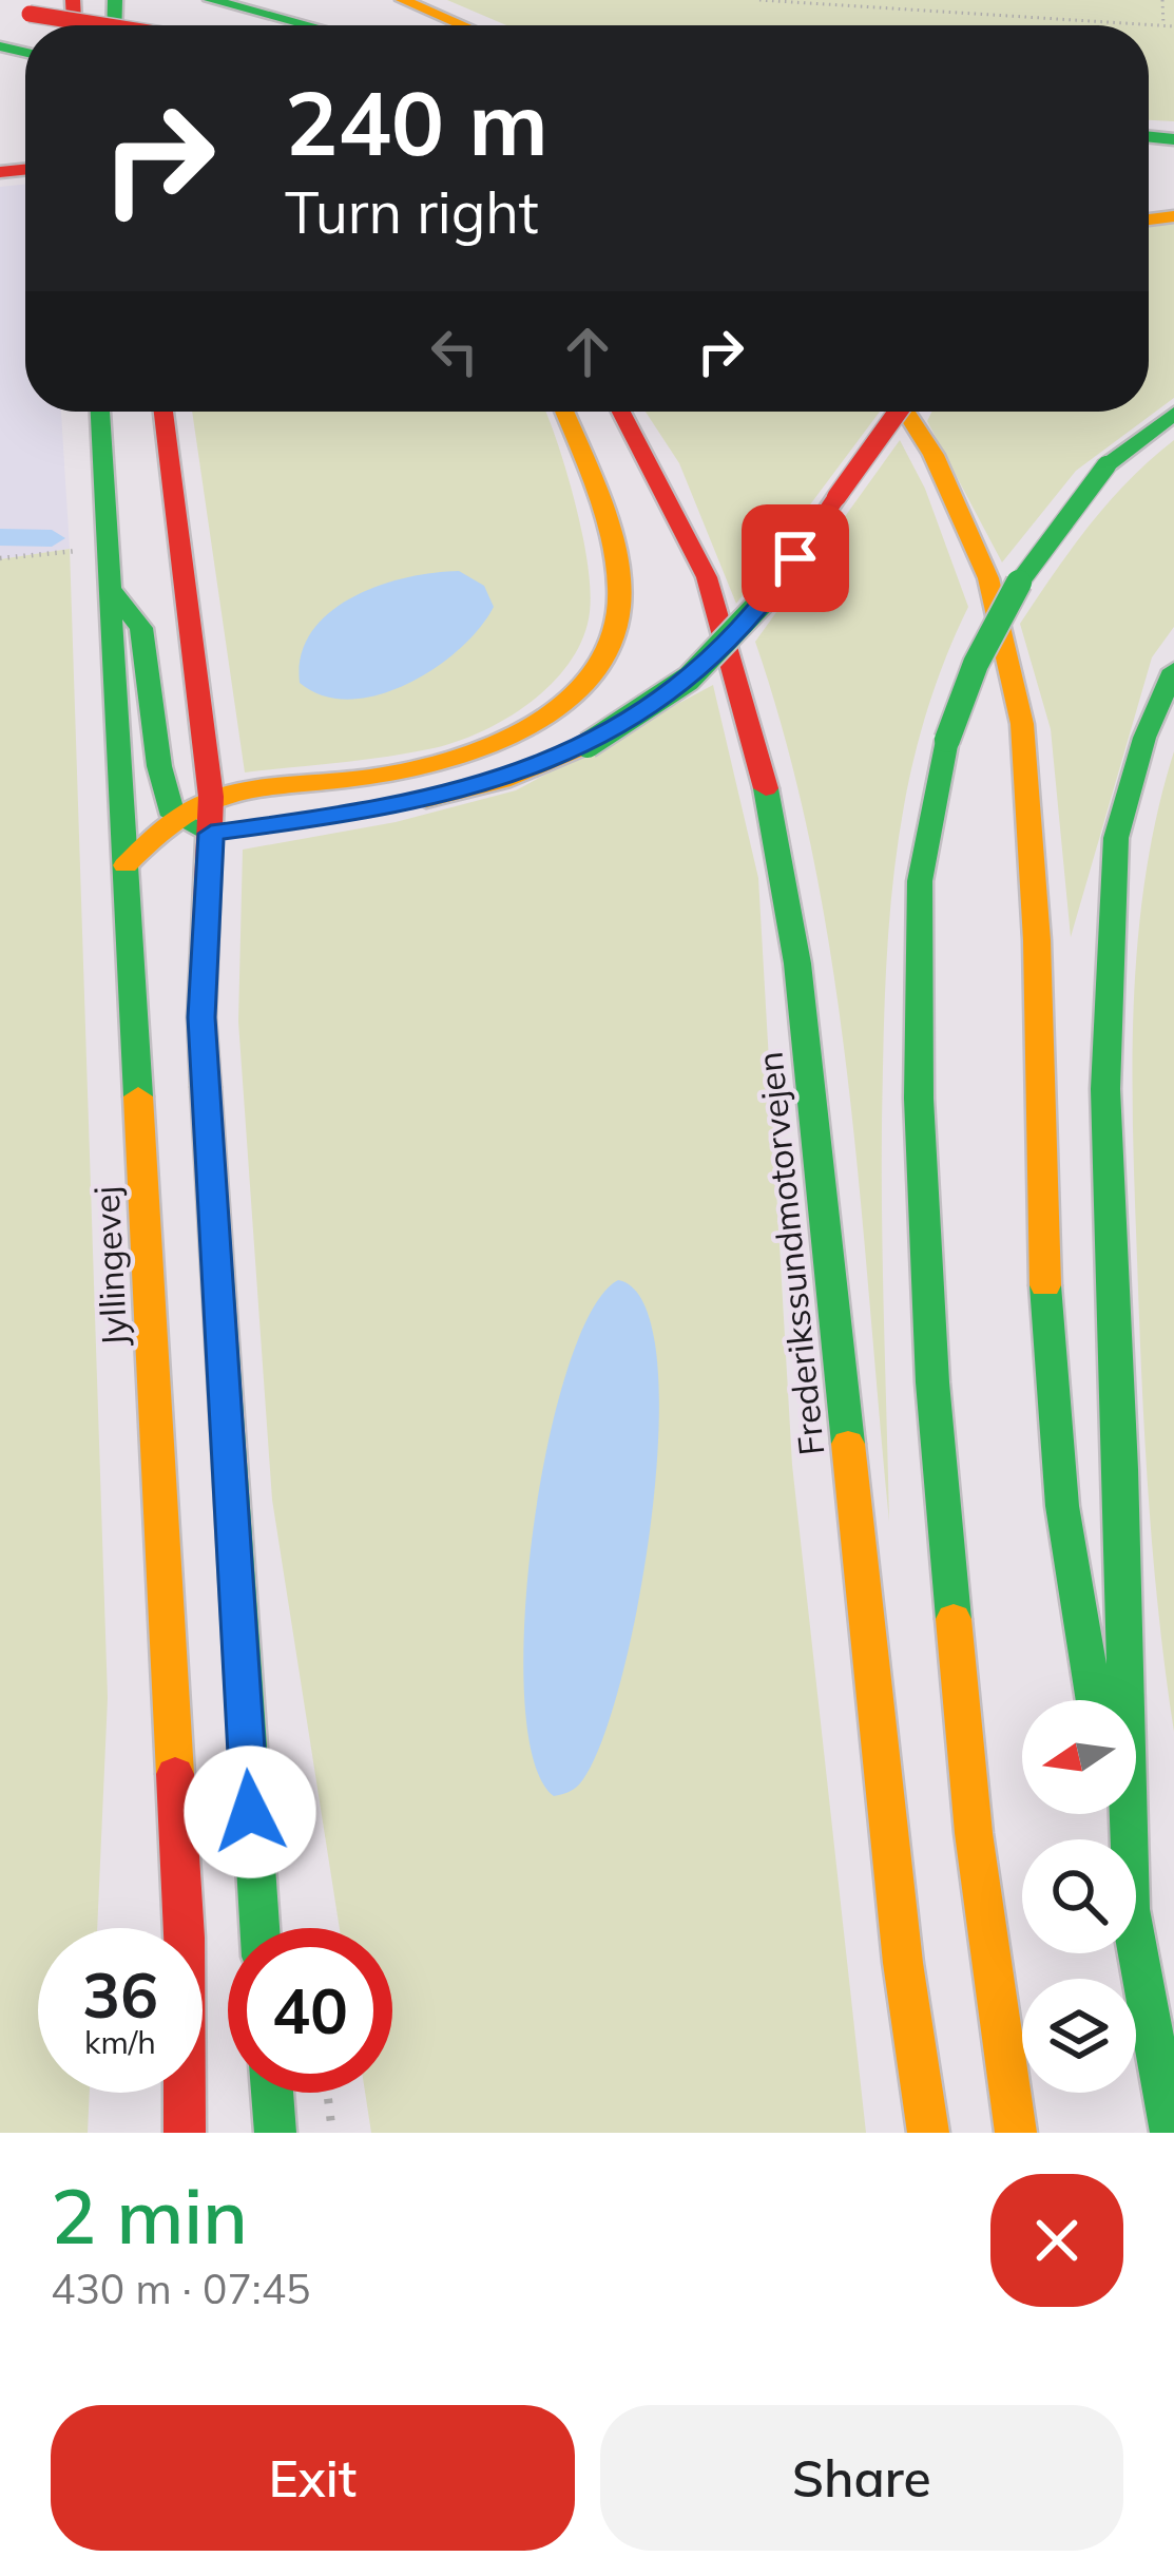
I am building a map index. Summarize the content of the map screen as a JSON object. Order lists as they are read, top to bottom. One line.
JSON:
{"streets":{"main road":["Frederikssundmotorvejen","Jyllingevej"]},"north":"left","page":{"turn":["240 m","Turn right"],"speed":"36 km/h","limit":"40","heading":["2 min","430 m · 07:45"],"buttons":["Exit","Share"]}}
